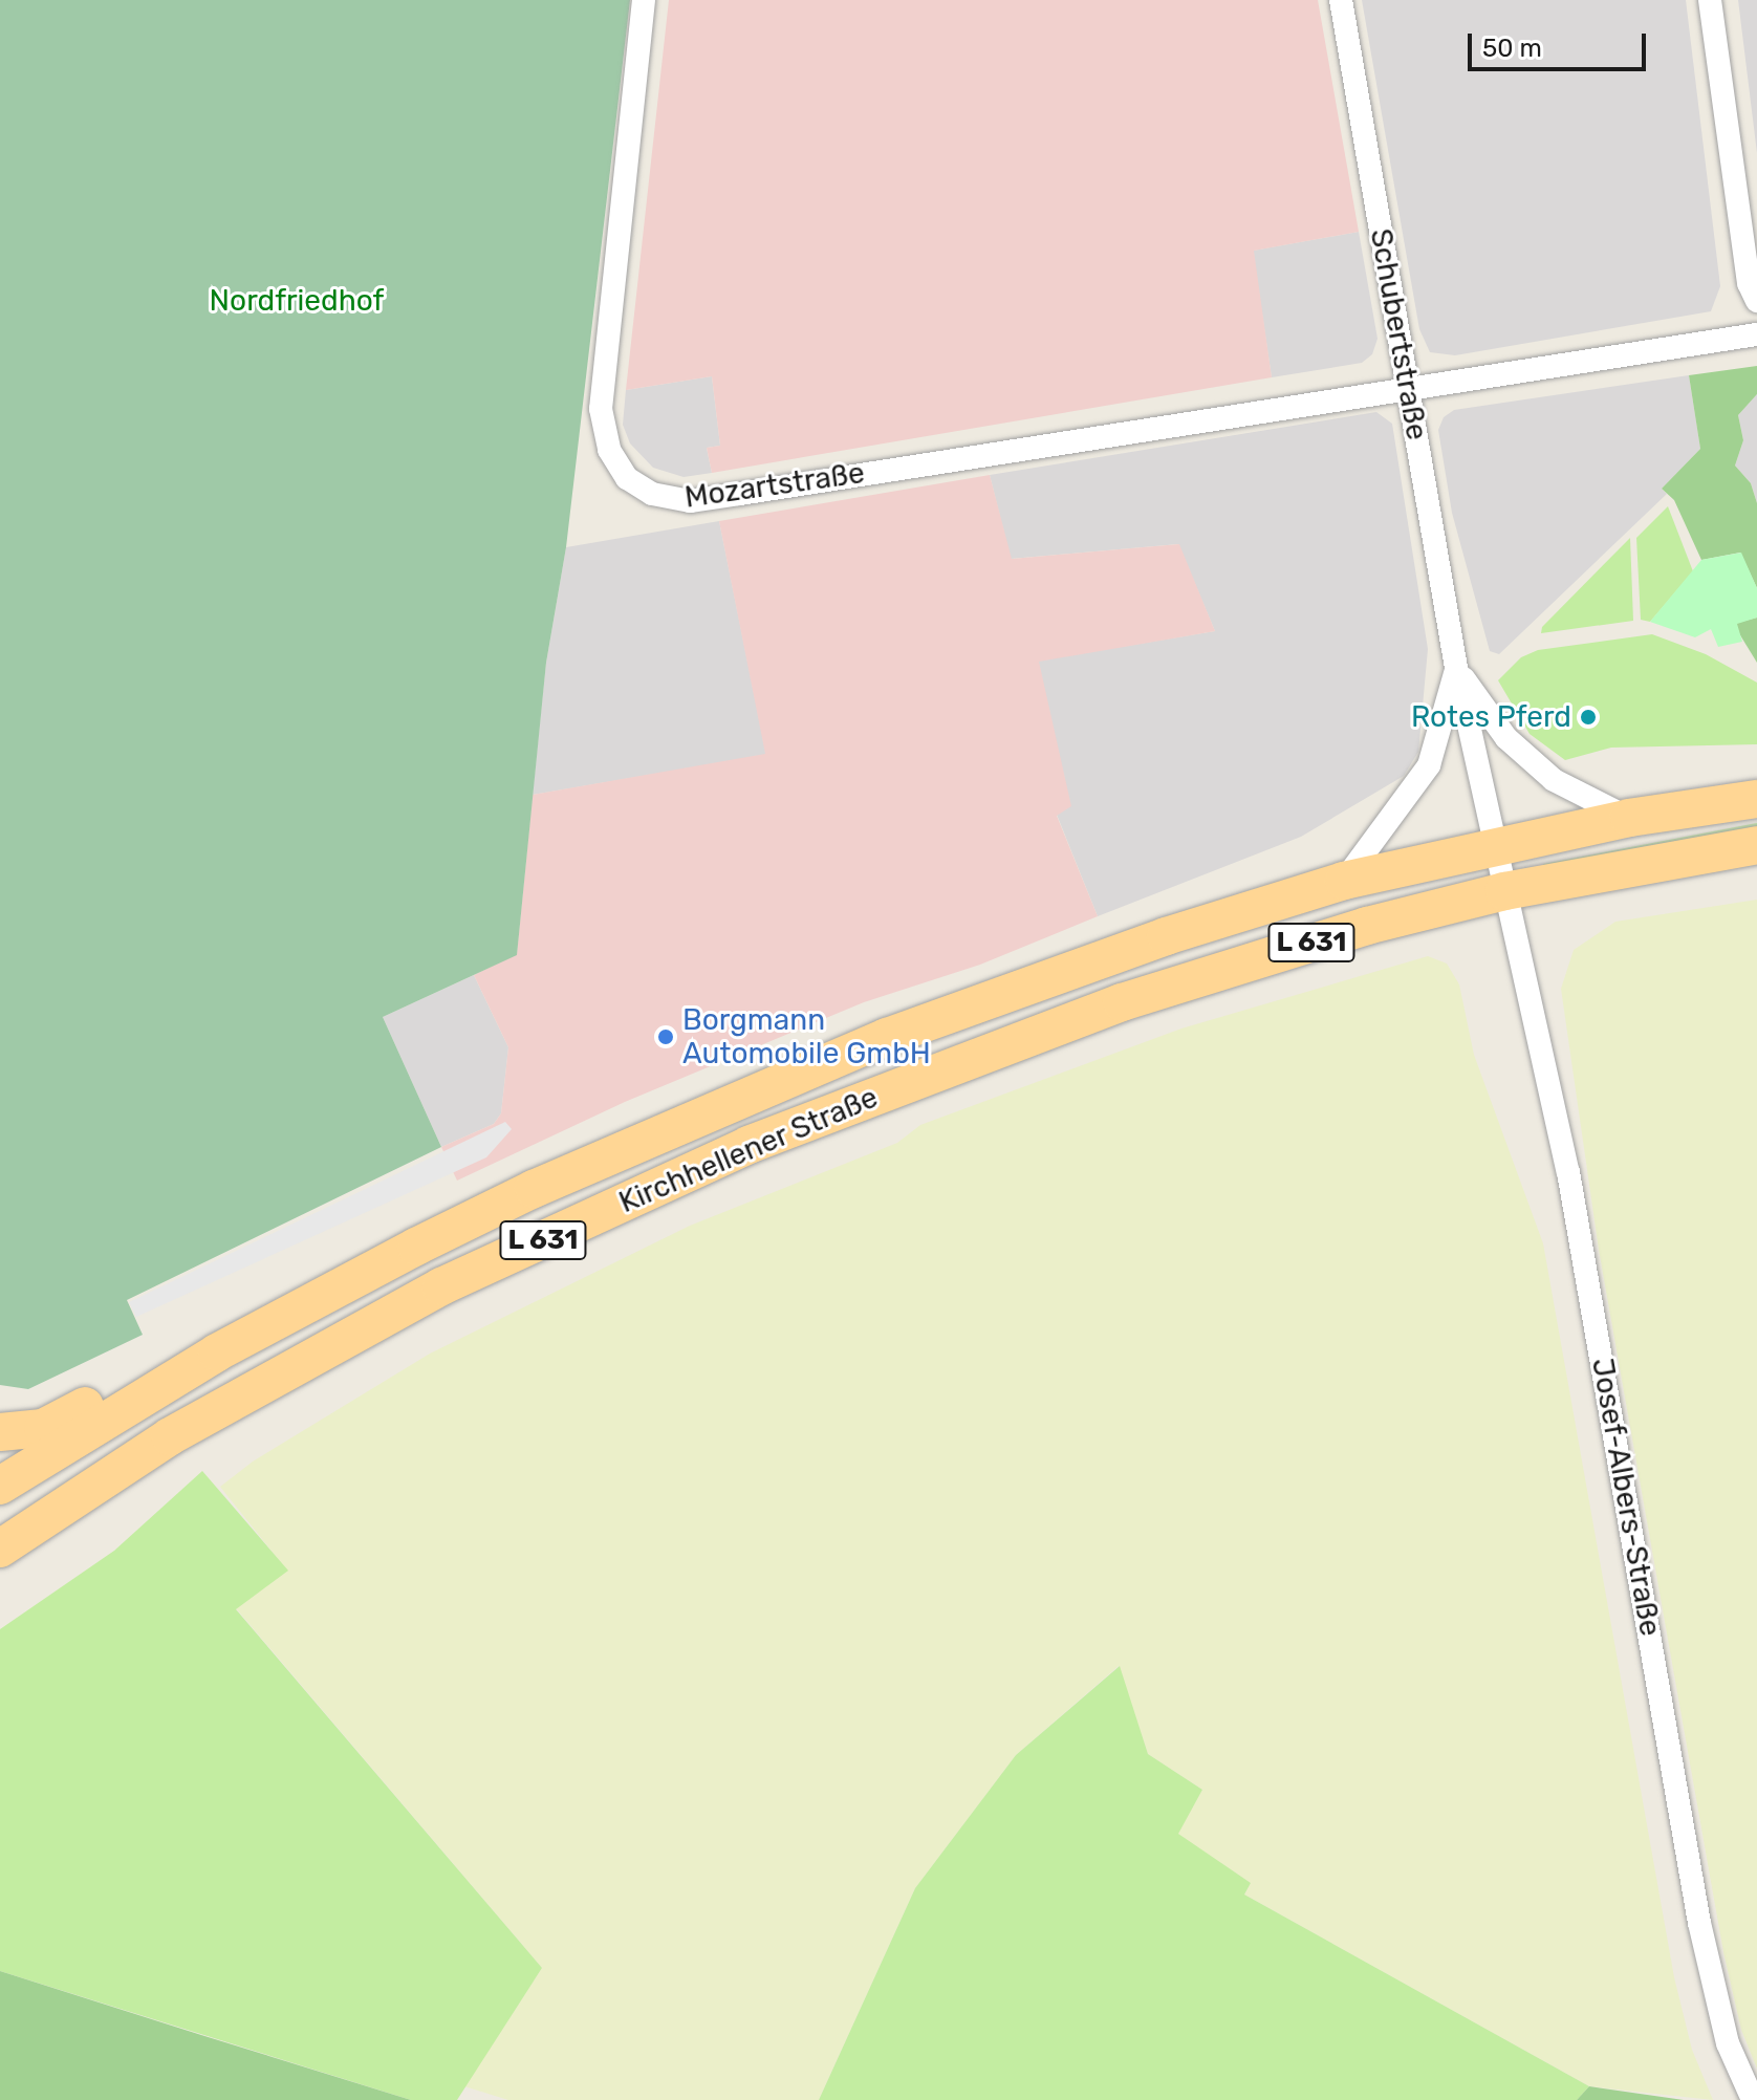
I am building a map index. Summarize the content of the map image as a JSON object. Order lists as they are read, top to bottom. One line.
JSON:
{"streets":{"main road":["L 631","Kirchhellener Straße"],"street":["Schubertstraße","Mozartstraße","Josef-Albers-Straße"]},"crossings":[["Schubertstraße","Mozartstraße"],["Schubertstraße","Kirchhellener Straße"],["Kirchhellener Straße","Josef-Albers-Straße"]],"parks":["Nordfriedhof"],"places":["Rotes Pferd","Borgmann Automobile GmbH"],"scale_bar":"50 m"}
